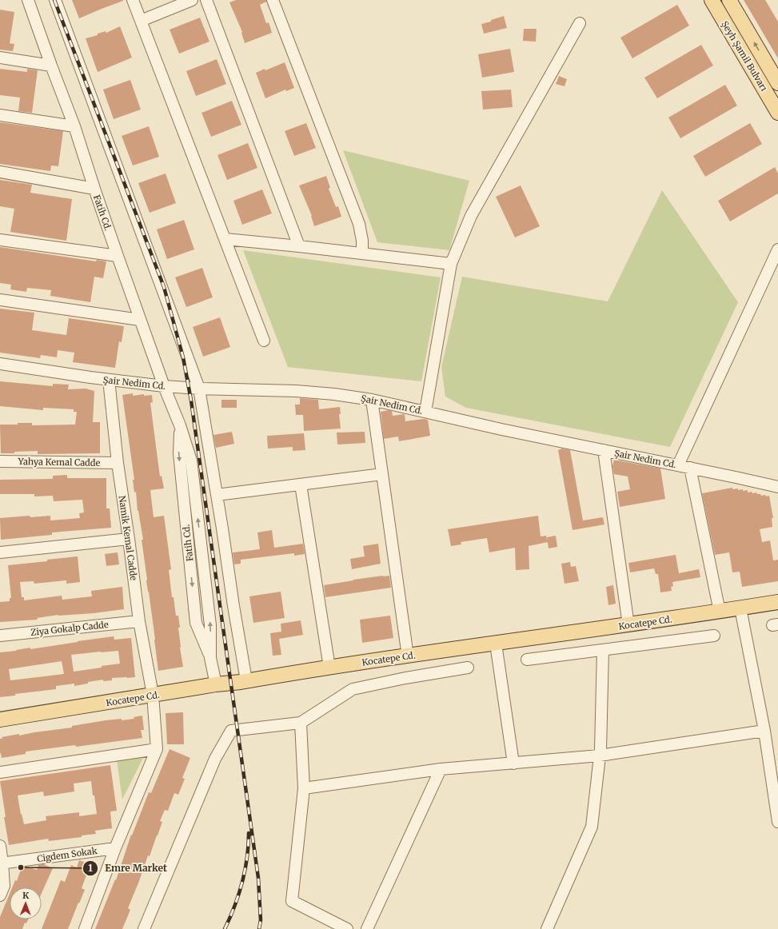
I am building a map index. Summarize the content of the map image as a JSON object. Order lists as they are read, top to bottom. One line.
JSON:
{"streets":{"main road":["Şeyh Şamil Bulvarı","Kocatepe Cd."],"street":["Fatih Cd.","Şair Nedim Cd.","Yahya Kemal Cadde","Namik Kemal Cadde","Ziya Gokalp Cadde","Cigdem Sokak"]},"crossings":[["Fatih Cd.","Şair Nedim Cd."],["Fatih Cd.","Kocatepe Cd."],["Şair Nedim Cd.","Namik Kemal Cadde"],["Yahya Kemal Cadde","Namik Kemal Cadde"],["Namik Kemal Cadde","Kocatepe Cd."],["Namik Kemal Cadde","Ziya Gokalp Cadde"]],"places":["Emre Market"],"north":"top"}
